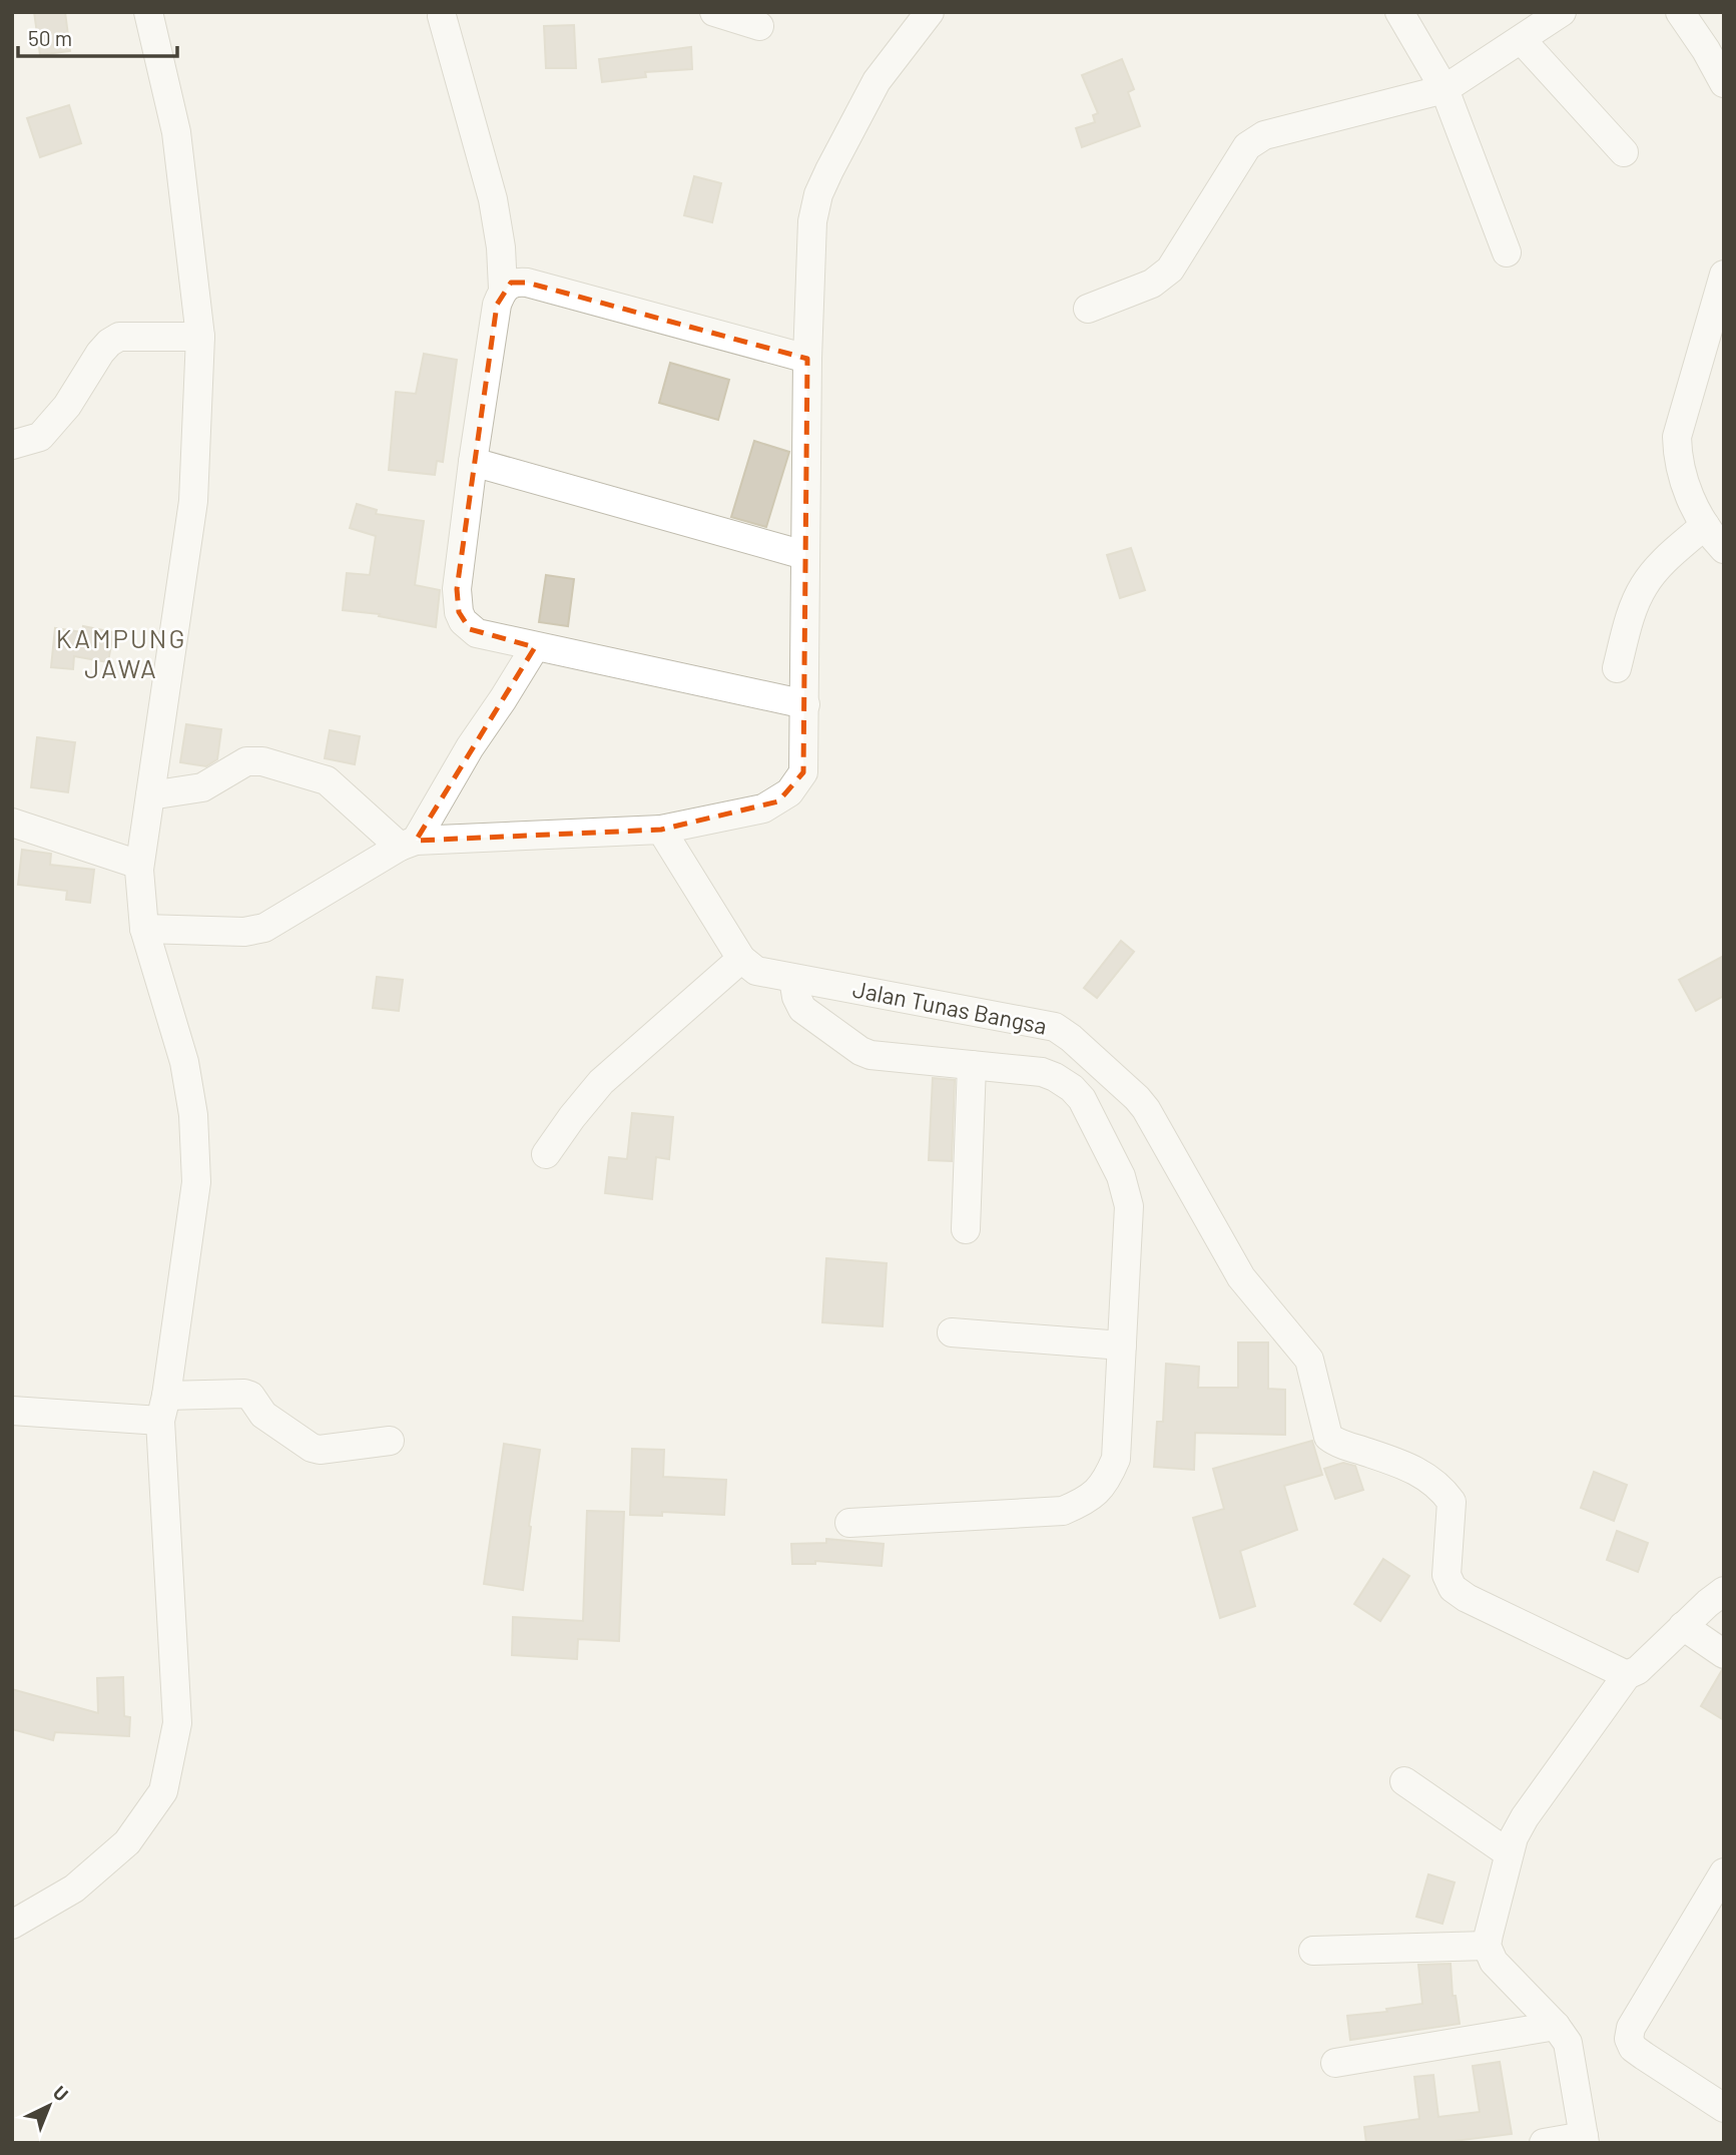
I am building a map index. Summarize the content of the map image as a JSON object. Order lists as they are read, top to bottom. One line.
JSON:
{"streets":{"street":["Jalan Tunas Bangsa"]},"districts":["KAMPUNG JAWA"],"scale_bar":"50 m","north":"top right"}
